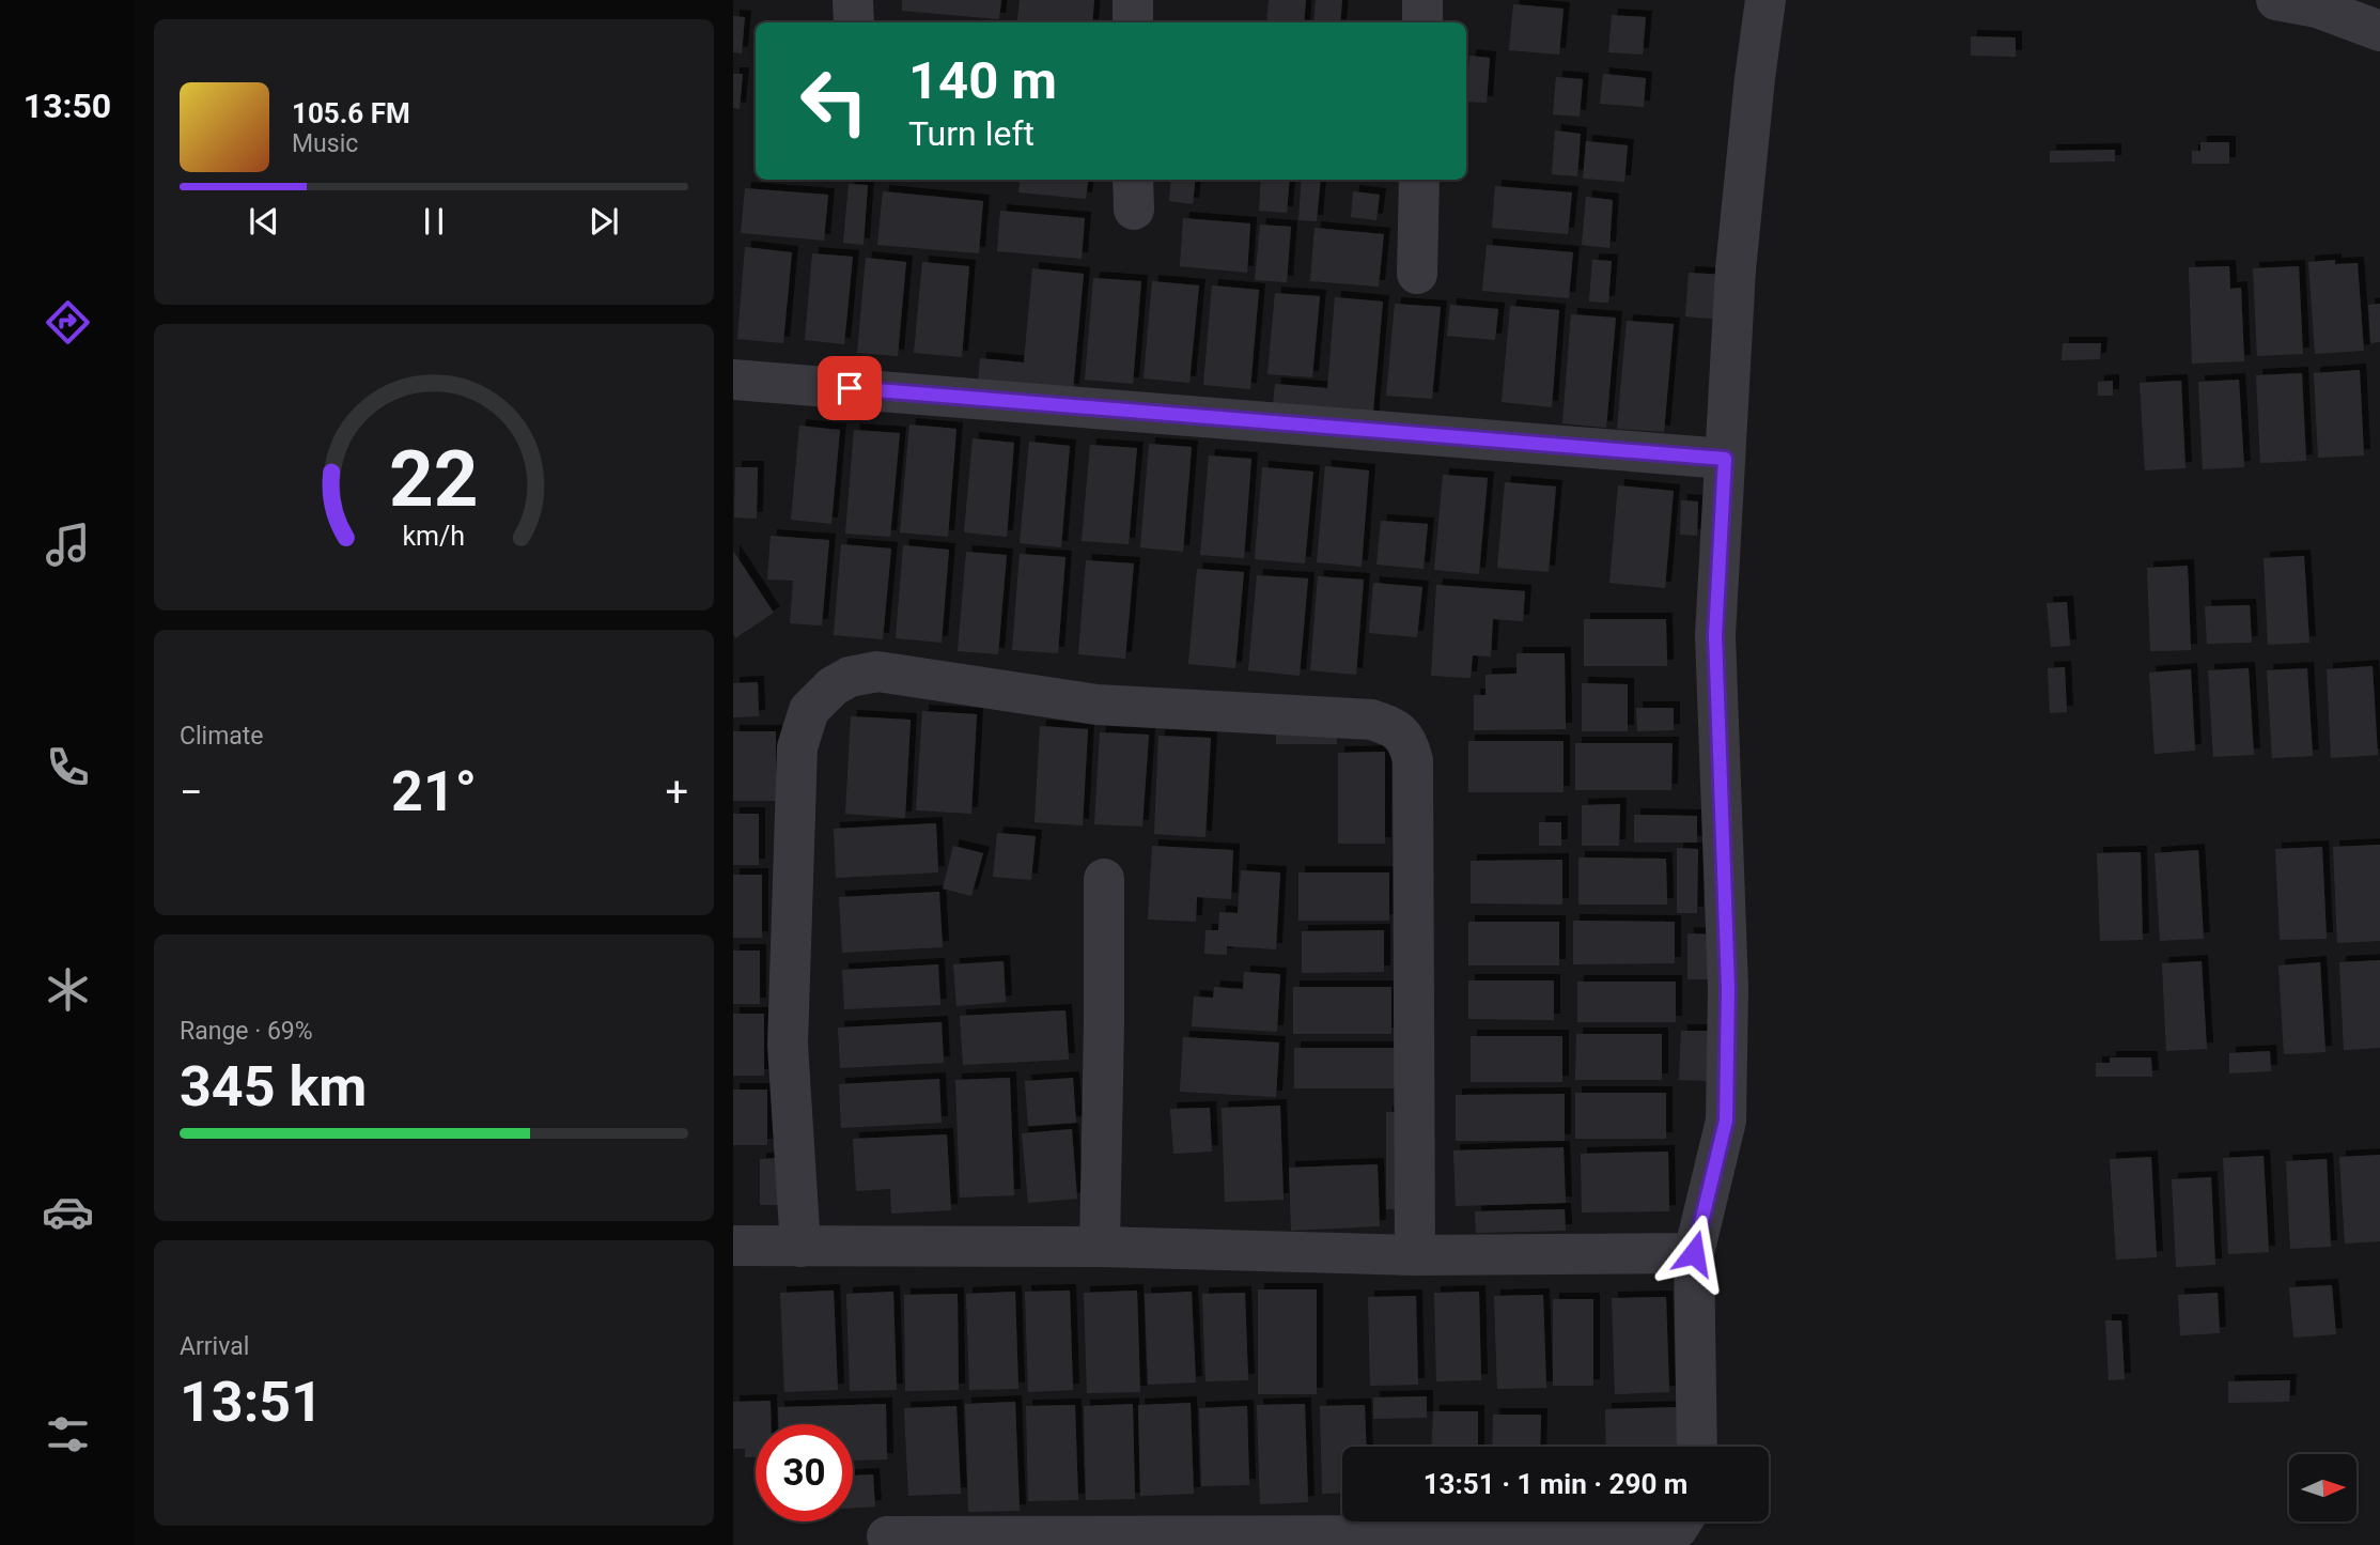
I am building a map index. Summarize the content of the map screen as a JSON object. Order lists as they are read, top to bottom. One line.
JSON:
{"north":"right","page":{"tabs":"13:50","turn":["140 m","Turn left"],"song":["105.6 FM","Music"],"tile":["Climate",["Range · 69%","345 km"],["Arrival","13:51"]],"heat":["−","21°","+"],"limit":"30","trip":"13:51 · 1 min · 290 m","gauge":["22","km/h"]}}
